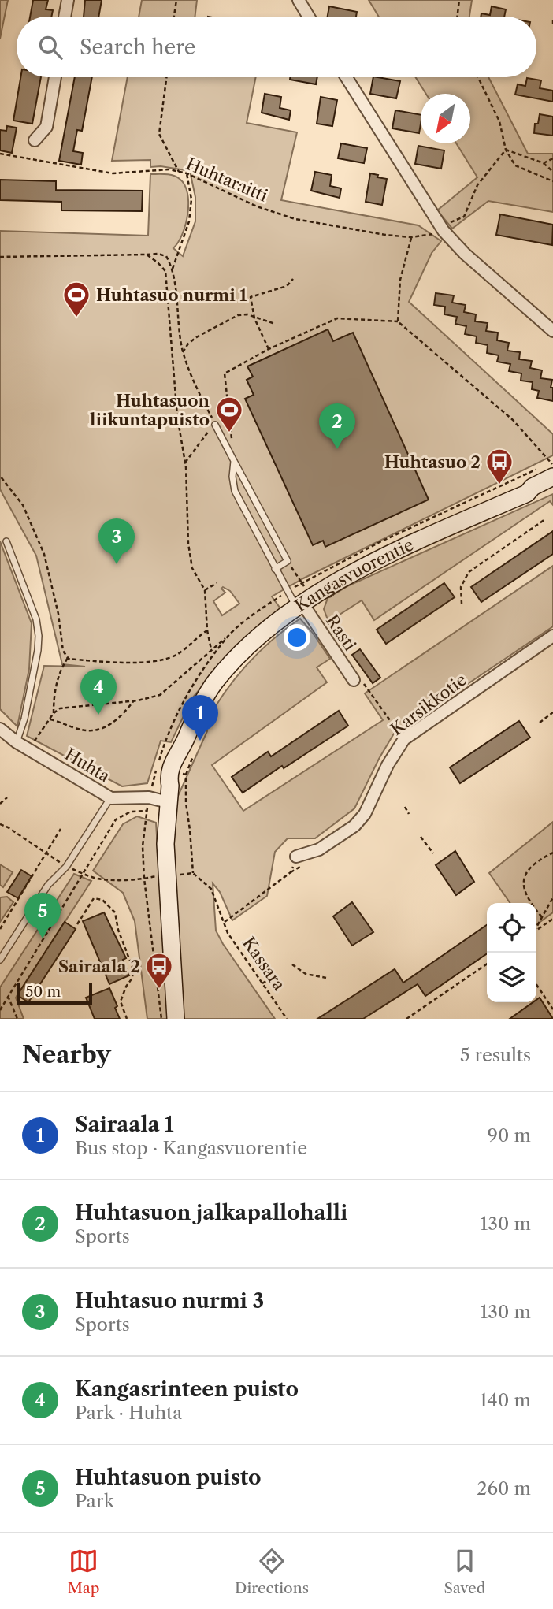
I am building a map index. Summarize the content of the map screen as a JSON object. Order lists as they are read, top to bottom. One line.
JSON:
{"streets":{"main road":["Kangasvuorentie"],"street":["Rasti","Karsikkotie","Huhta"],"path":["Huhtaraitti","Kassara"]},"crossings":[["Kangasvuorentie","Rasti"],["Kangasvuorentie","Huhta"]],"places":{"sports":["Huhtasuo nurmi 1","Huhtasuon liikuntapuisto"],"bus stop":["Huhtasuo 2","Sairaala 2"]},"scale_bar":"50 m","north":"bottom left","page":{"search":"Search here","pins":["2","3","4","1","5"],"scale":"50 m","heading":["Nearby","5 results"],"list":[{"mark":"1","name":"Sairaala 1","note":"Bus stop · Kangasvuorentie","value":"90 m"},{"mark":"2","name":"Huhtasuon jalkapallohalli","note":"Sports","value":"130 m"},{"mark":"3","name":"Huhtasuo nurmi 3","note":"Sports","value":"130 m"},{"mark":"4","name":"Kangasrinteen puisto","note":"Park · Huhta","value":"140 m"},{"mark":"5","name":"Huhtasuon puisto","note":"Park","value":"260 m"}],"nav":["Map","Directions","Saved"]}}
